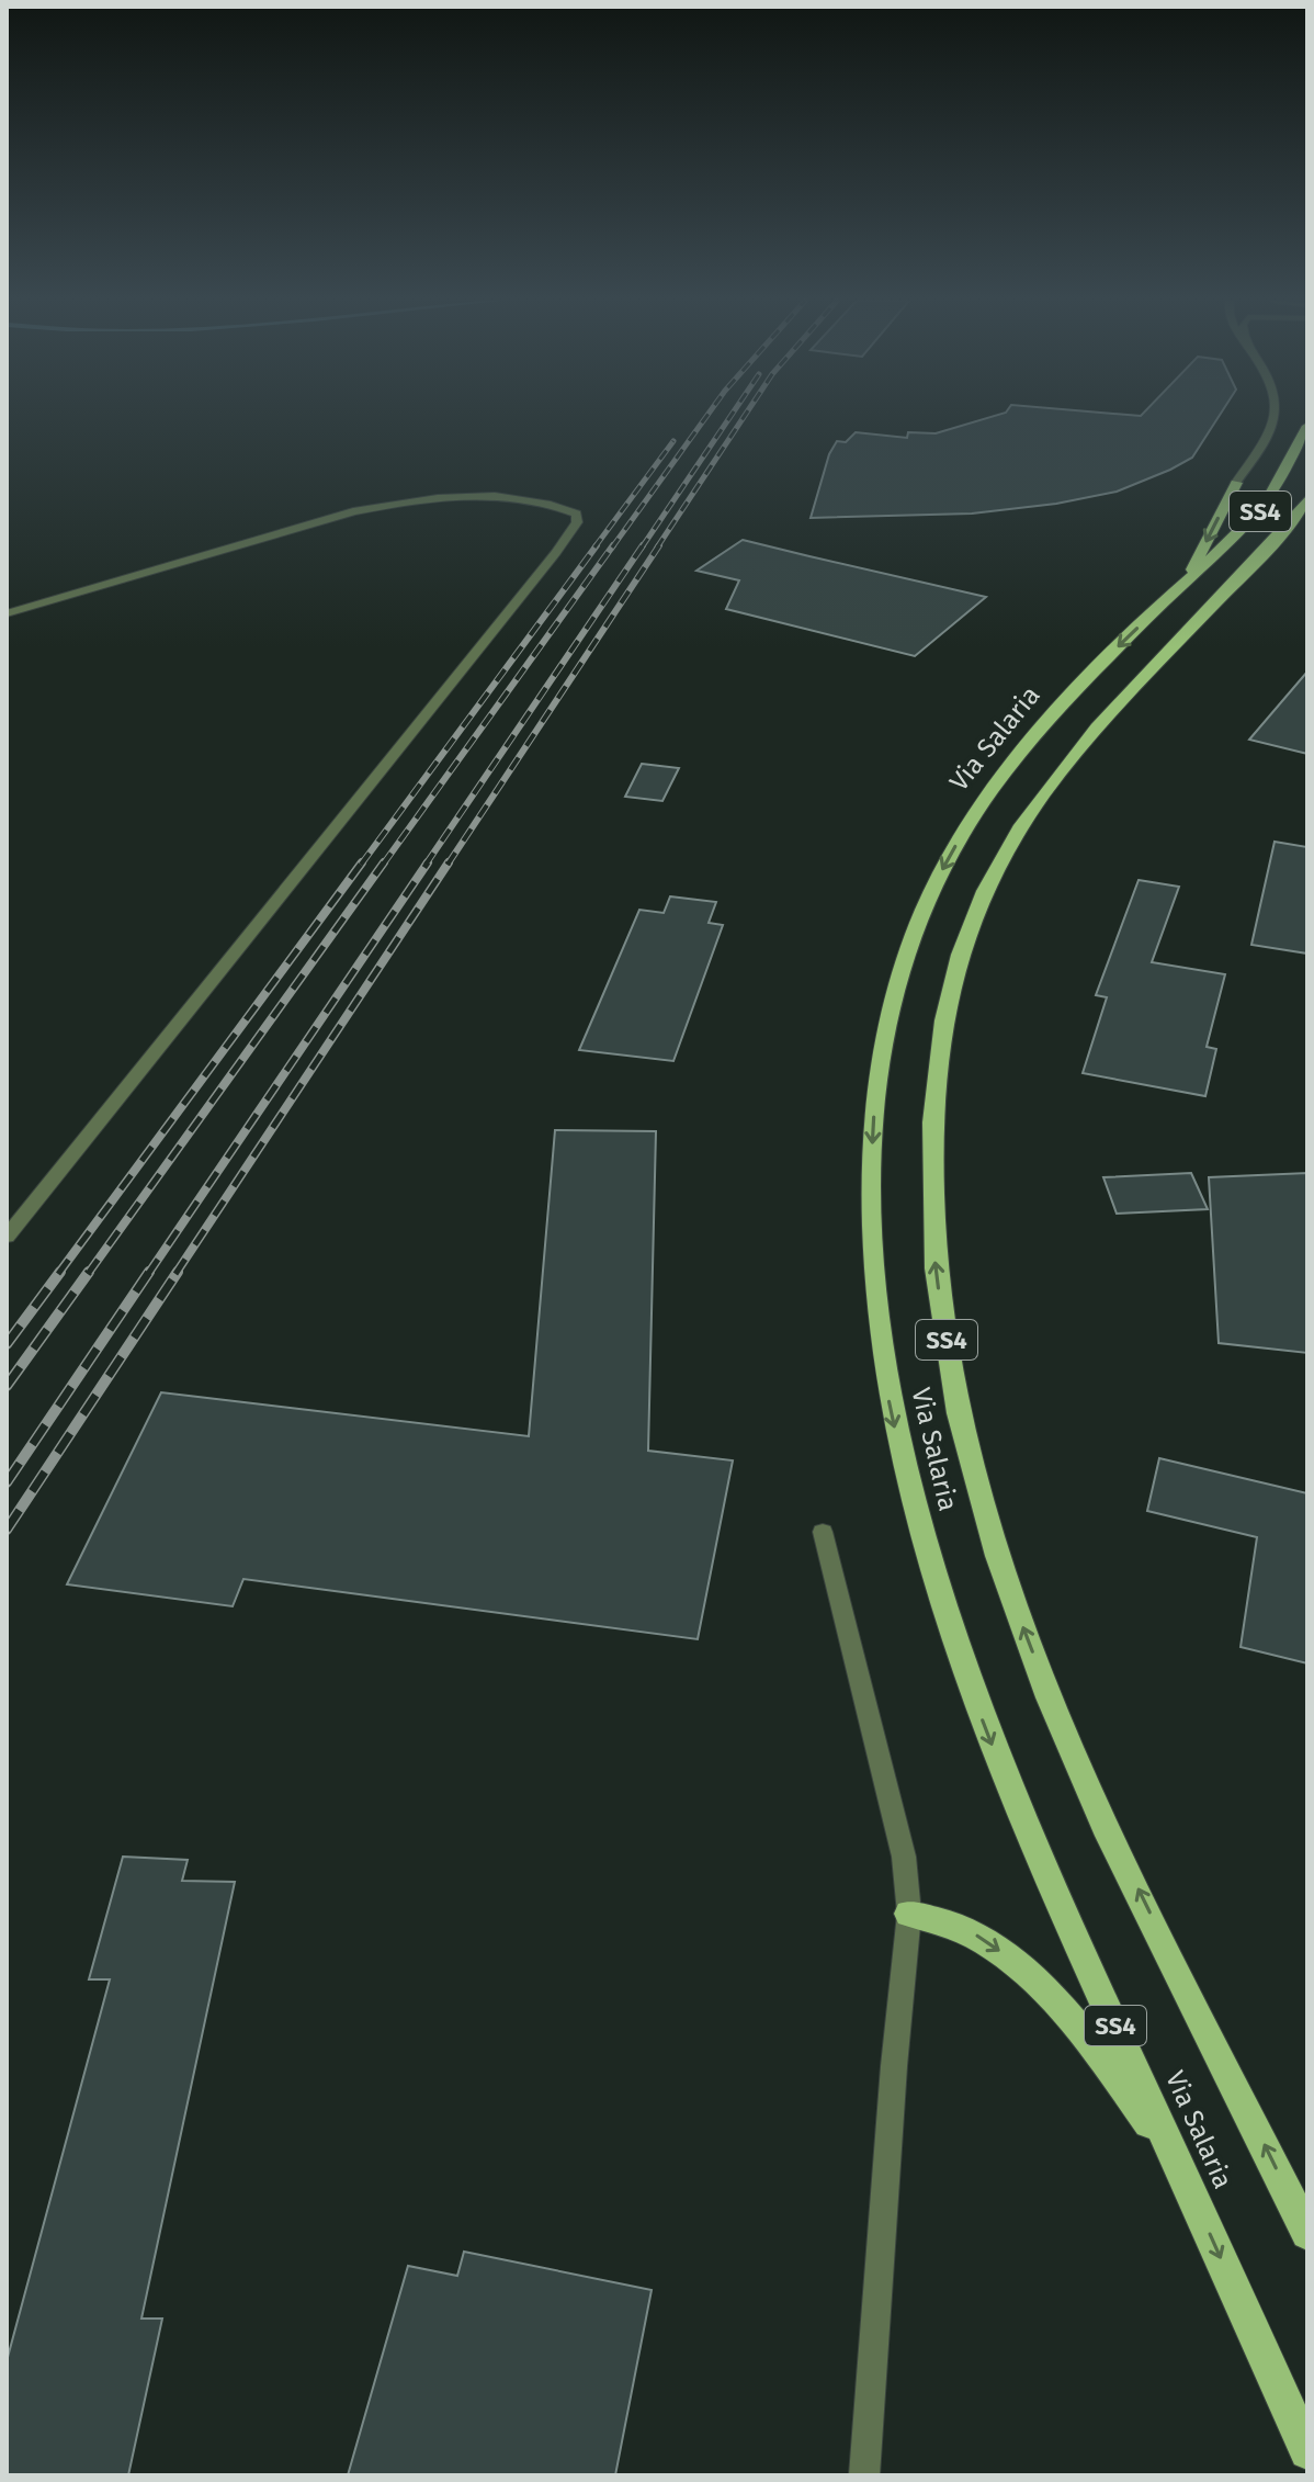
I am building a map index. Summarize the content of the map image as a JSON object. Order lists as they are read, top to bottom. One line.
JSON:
{"streets":{"main road":["SS4","Via Salaria"]}}
